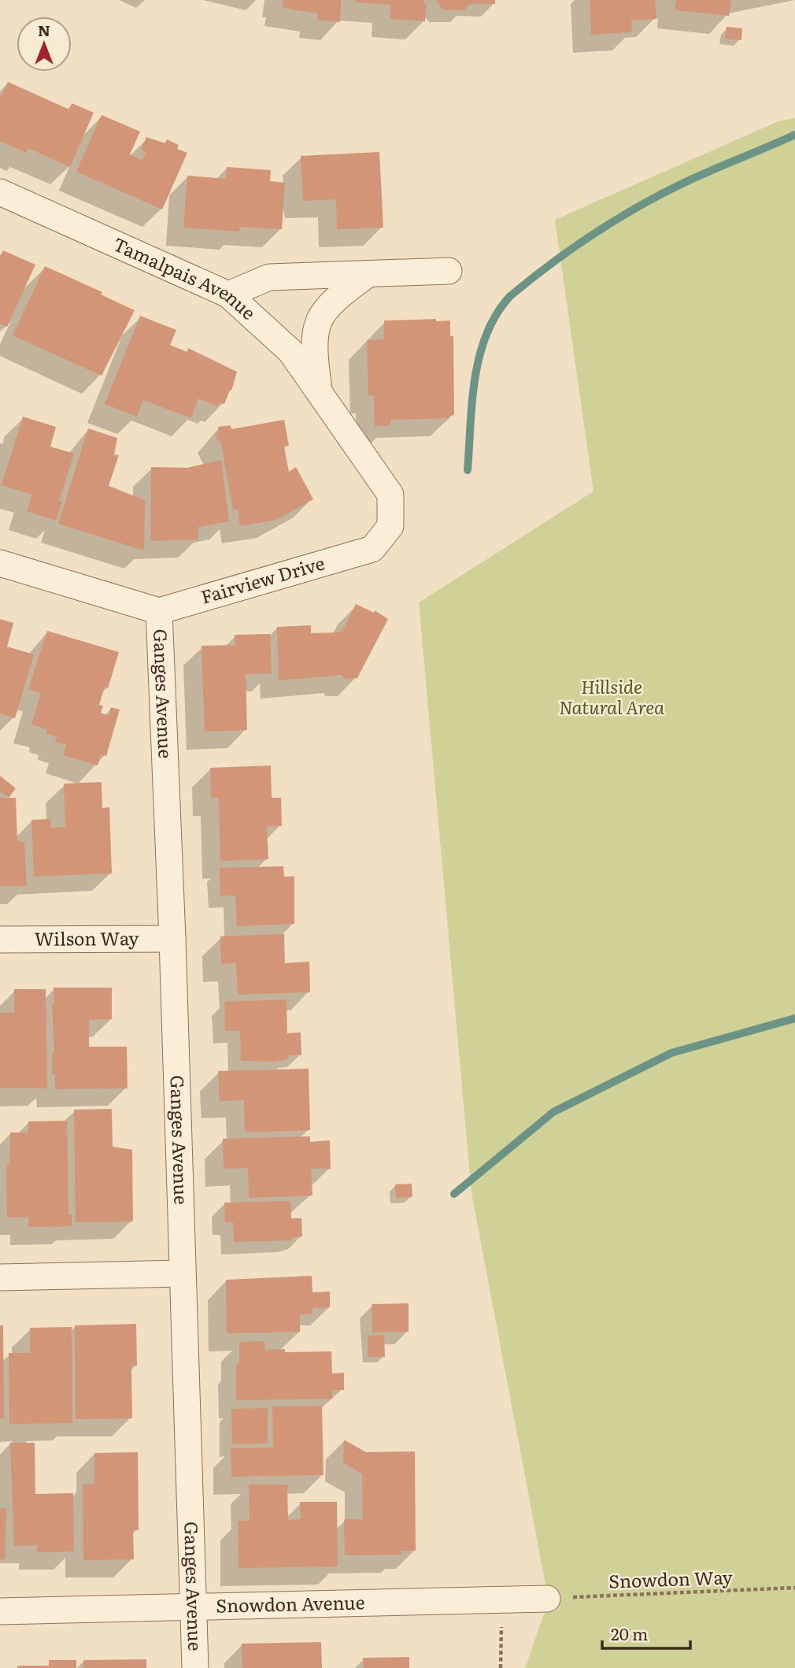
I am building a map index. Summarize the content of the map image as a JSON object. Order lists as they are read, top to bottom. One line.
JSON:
{"streets":{"street":["Tamalpais Avenue","Fairview Drive","Ganges Avenue","Wilson Way","Snowdon Avenue"],"path":["Snowdon Way"]},"crossings":[["Tamalpais Avenue","Fairview Drive"],["Fairview Drive","Ganges Avenue"],["Ganges Avenue","Wilson Way"],["Ganges Avenue","Snowdon Avenue"],["Snowdon Way","Snowdon Avenue"]],"parks":["Hillside Natural Area"],"scale_bar":"20 m","north":"top"}
